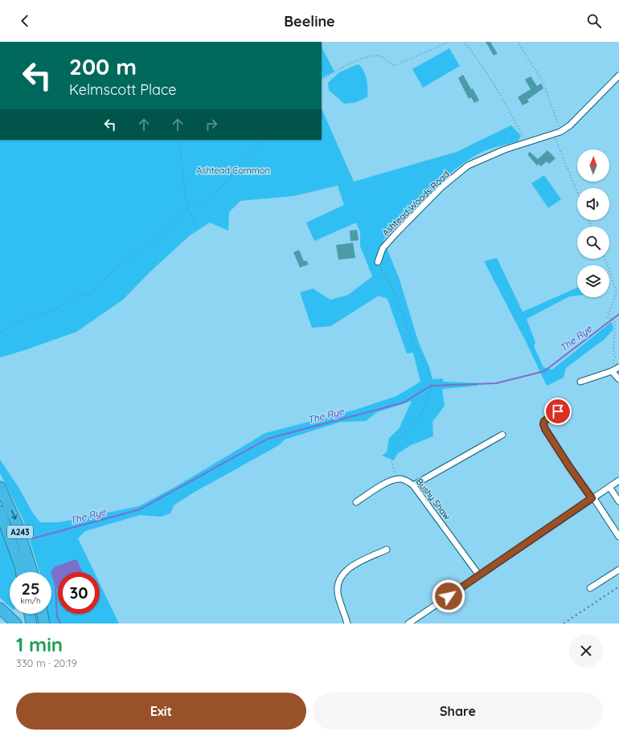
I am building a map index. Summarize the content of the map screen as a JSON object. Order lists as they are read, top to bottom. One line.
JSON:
{"streets":{"highway":["A243"],"street":["Ashtead Woods Road","Bushy Shaw"]},"water":["The Rye"],"parks":["Ashtead Common"],"north":"top","page":{"header":"Beeline","turn":["200 m","Kelmscott Place"],"speed":"25 km/h","limit":"30","heading":["1 min","330 m · 20:19"],"buttons":["Exit","Share"]}}
